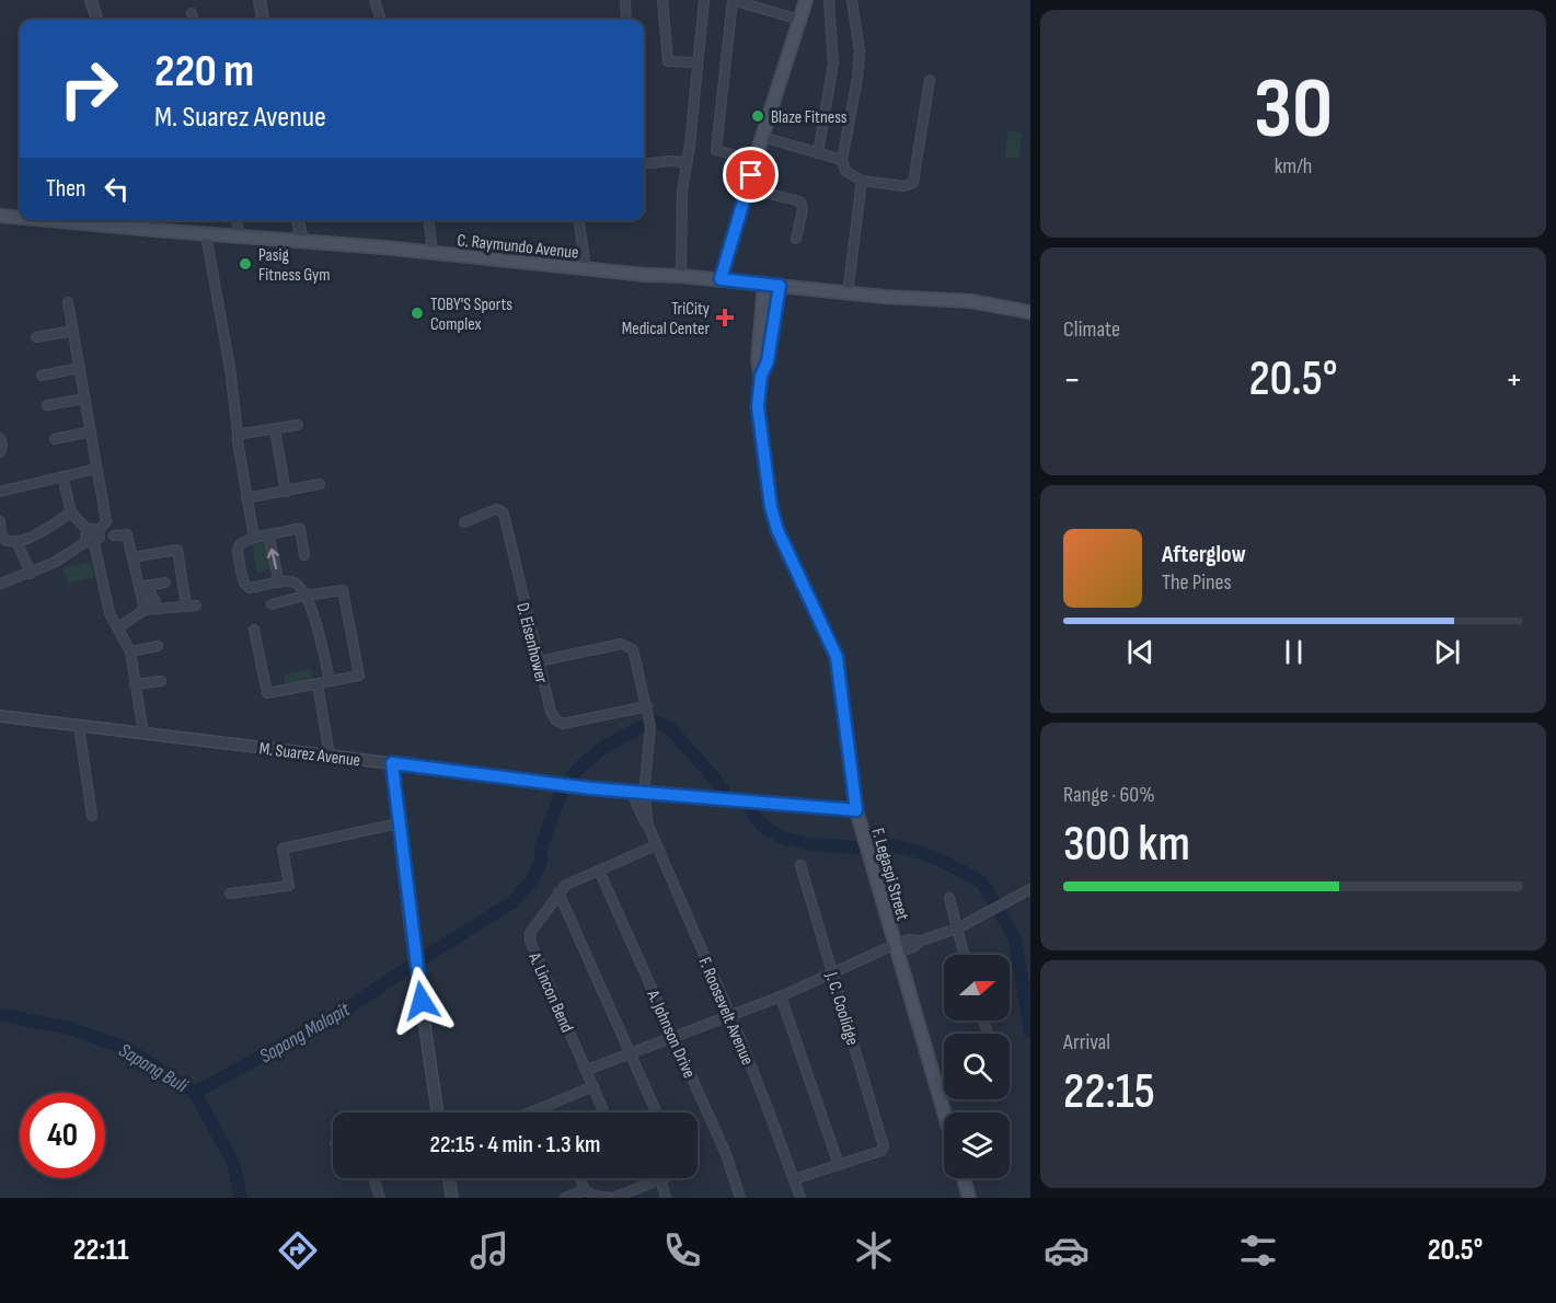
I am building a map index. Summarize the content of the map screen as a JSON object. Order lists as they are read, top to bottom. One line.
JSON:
{"streets":{"main road":["C. Raymundo Avenue","F. Legaspi Street"],"street":["D. Eisenhower","M. Suarez Avenue","A. Lincon Bend","J. C. Coolidge","F. Roosevelt Avenue","A. Johnson Drive"]},"crossings":[["C. Raymundo Avenue","F. Legaspi Street"],["D. Eisenhower","F. Roosevelt Avenue"],["M. Suarez Avenue","F. Legaspi Street"],["M. Suarez Avenue","F. Roosevelt Avenue"],["A. Lincon Bend","F. Roosevelt Avenue"],["A. Lincon Bend","A. Johnson Drive"]],"water":["Sapang Malapit","Sapang Buli"],"places":{"other":["Blaze Fitness","Pasig Fitness Gym","TOBY'S Sports Complex"],"health":["TriCity Medical Center"]},"north":"right","page":{"tile":[["30","km/h"],"Climate",["Range · 60%","300 km"],["Arrival","22:15"]],"turn":["220 m","M. Suarez Avenue"],"then":"Then","heat":["−","20.5°","+"],"song":["Afterglow","The Pines"],"limit":"40","trip":"22:15 · 4 min · 1.3 km","tabs":["22:11","20.5°"]}}
